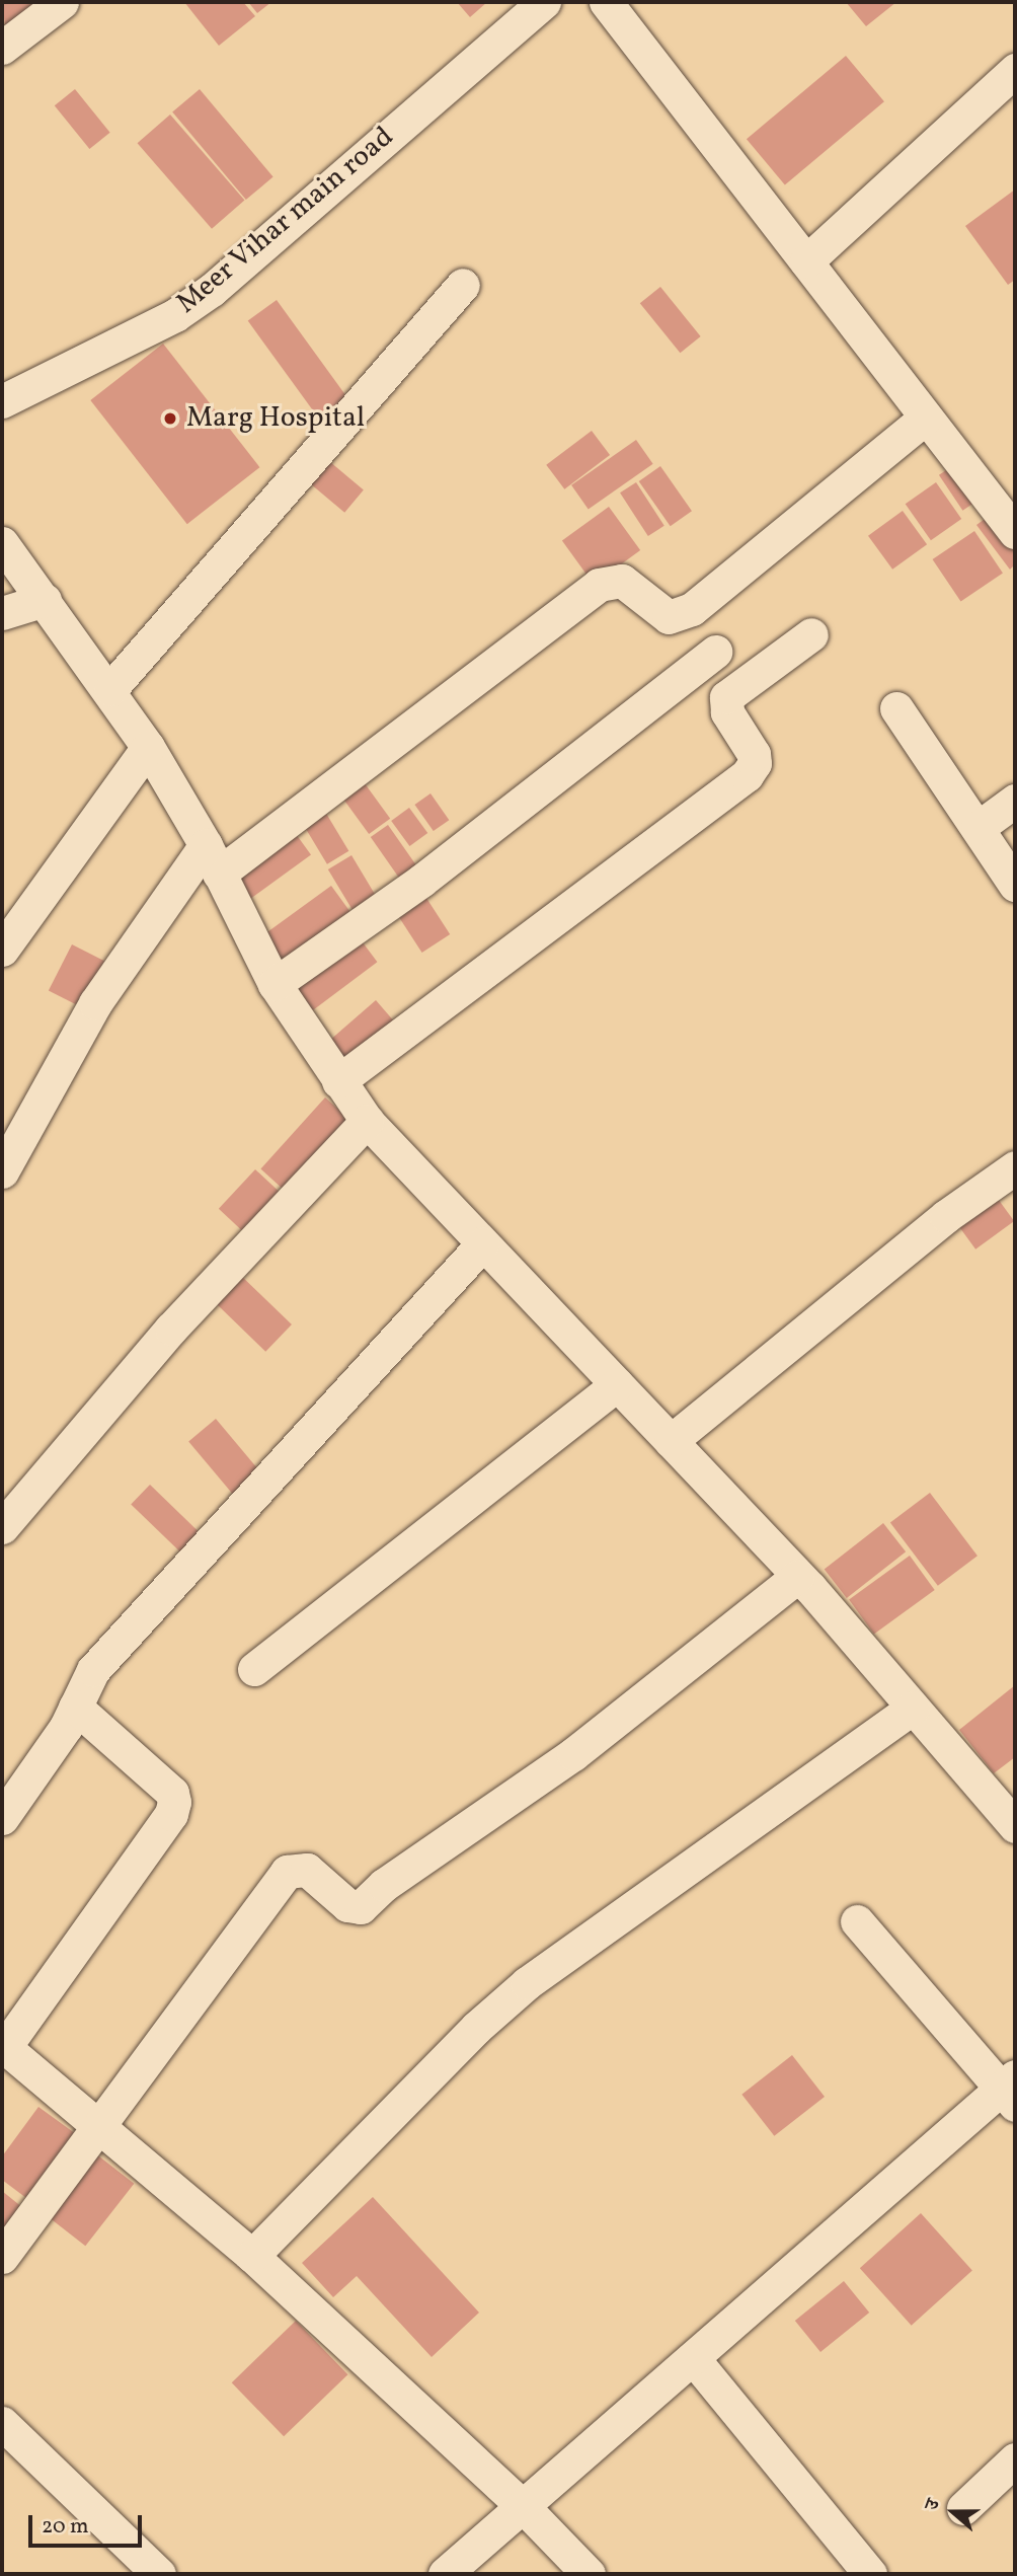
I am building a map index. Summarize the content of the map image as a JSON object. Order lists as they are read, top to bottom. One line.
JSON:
{"streets":{"street":["Meer Vihar main road"]},"places":["Marg Hospital"],"scale_bar":"20 m","north":"left"}
